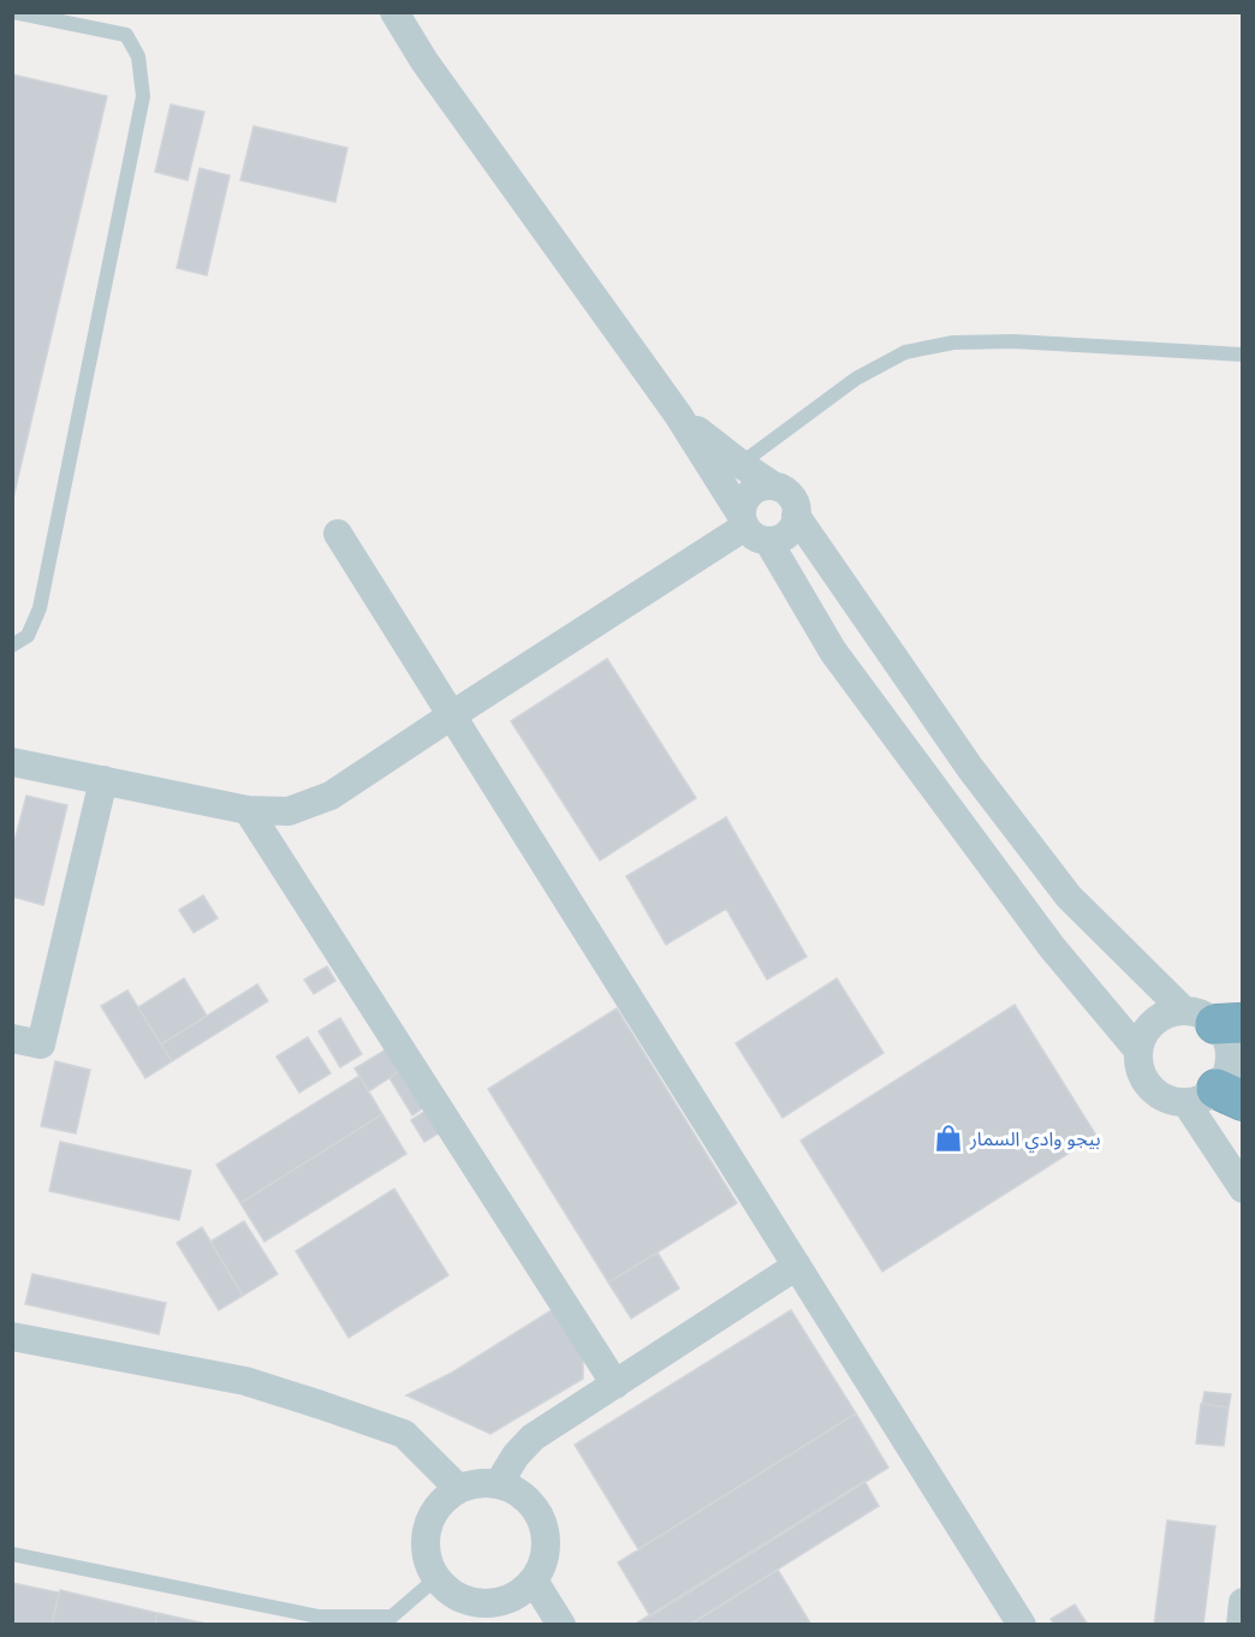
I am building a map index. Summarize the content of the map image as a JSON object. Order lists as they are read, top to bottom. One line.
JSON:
{"places":{"shop":["بيجو وادي السمار"]}}
